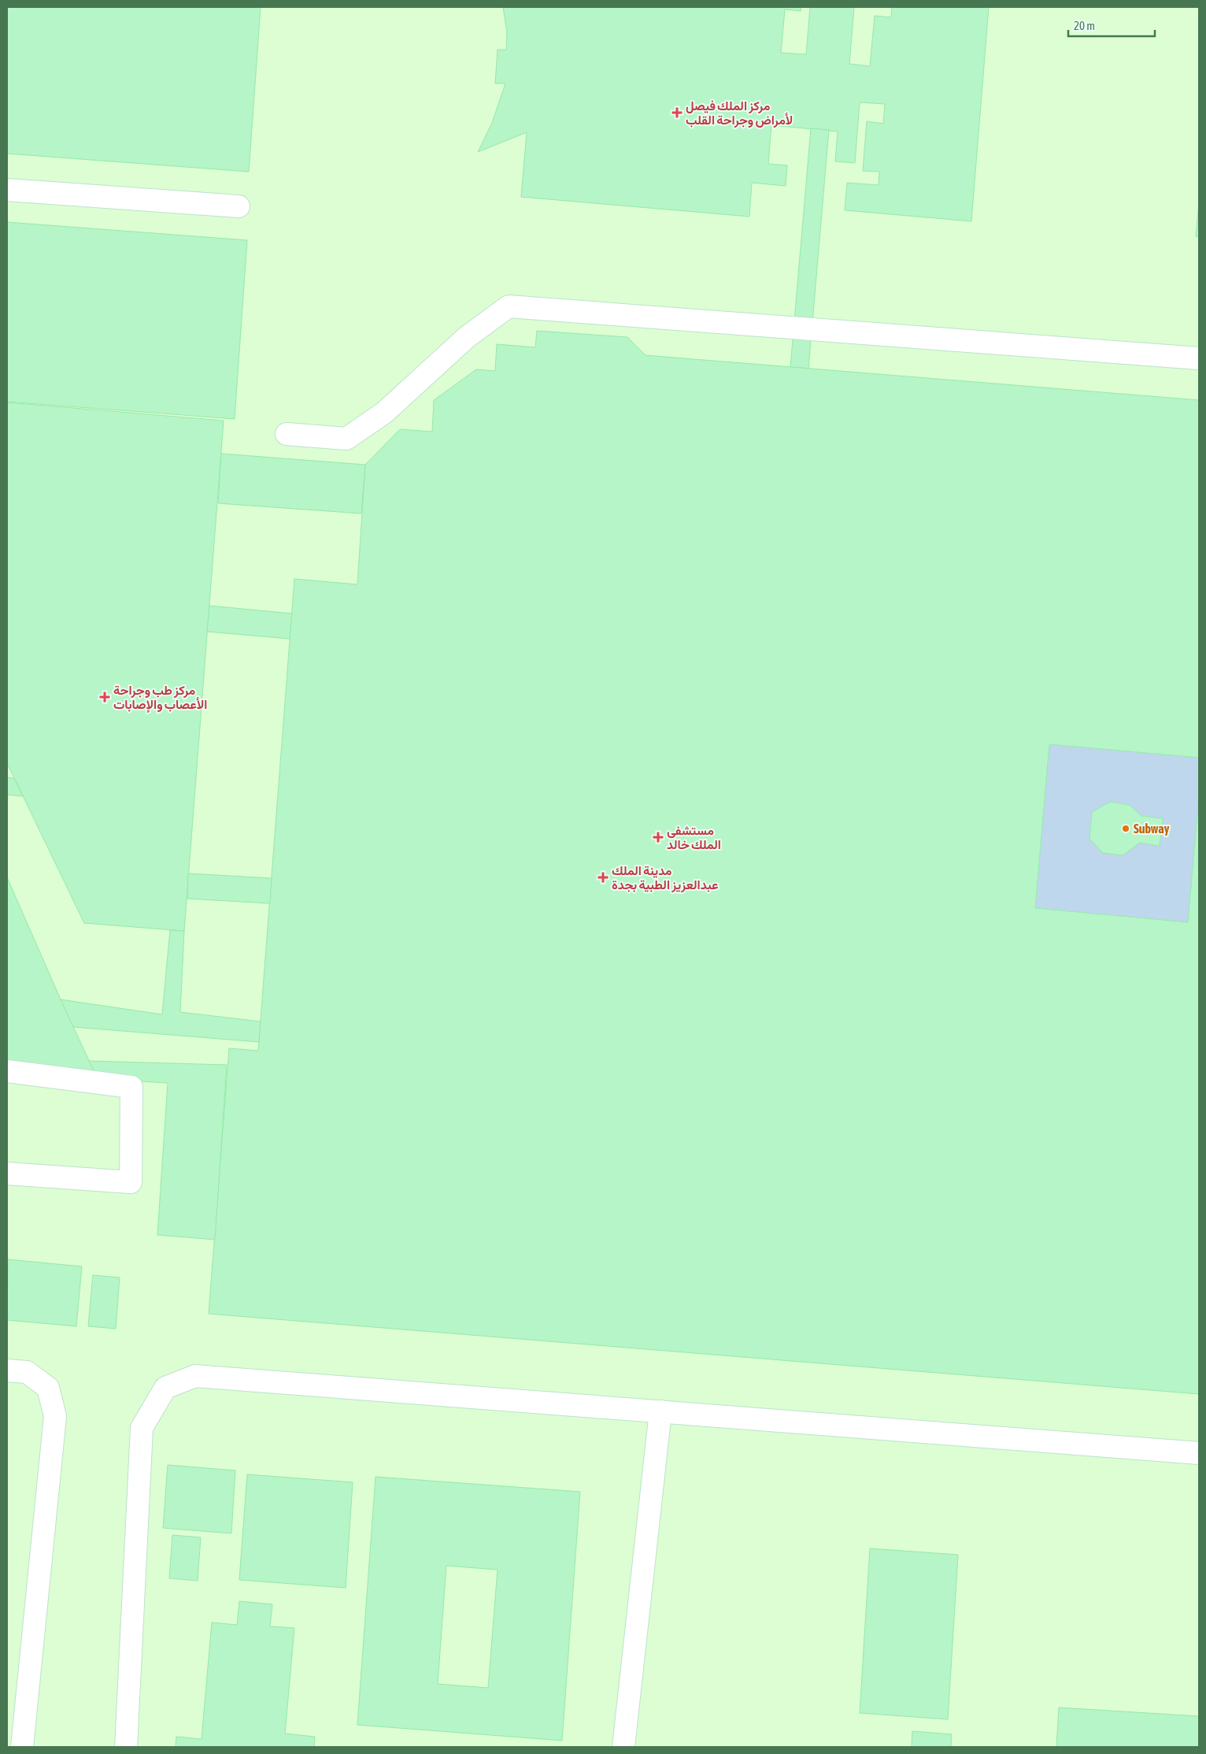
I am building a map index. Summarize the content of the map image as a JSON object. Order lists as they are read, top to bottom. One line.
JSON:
{"places":{"health":["مركز الملك فيصل لأمراض وجراحة القلب","مركز طب وجراحة الأعصاب والإصابات","مستشفى الملك خالد","مدينة الملك عبدالعزيز الطبية بجدة"],"other":["Subway"]},"scale_bar":"20 m"}
